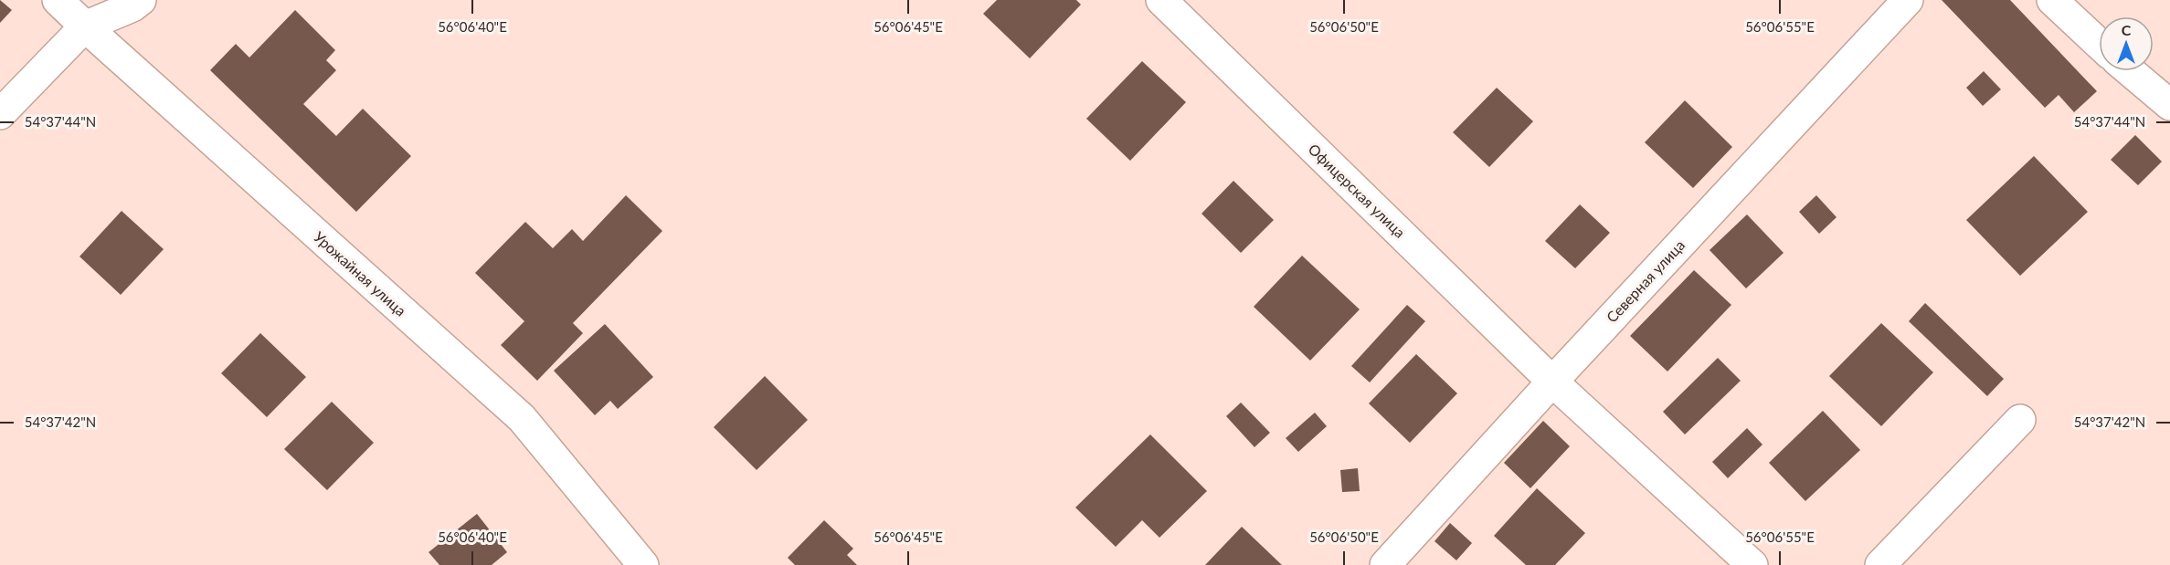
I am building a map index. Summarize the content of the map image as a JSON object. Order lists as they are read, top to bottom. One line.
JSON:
{"streets":{"street":["Офицерская улица","Урожайная улица","Северная улица"]},"crossings":[["Офицерская улица","Северная улица"]],"north":"top","coordinates":["56°06'40\"E","56°06'45\"E","56°06'50\"E","56°06'55\"E","54°37'44\"N","54°37'42\"N"]}
